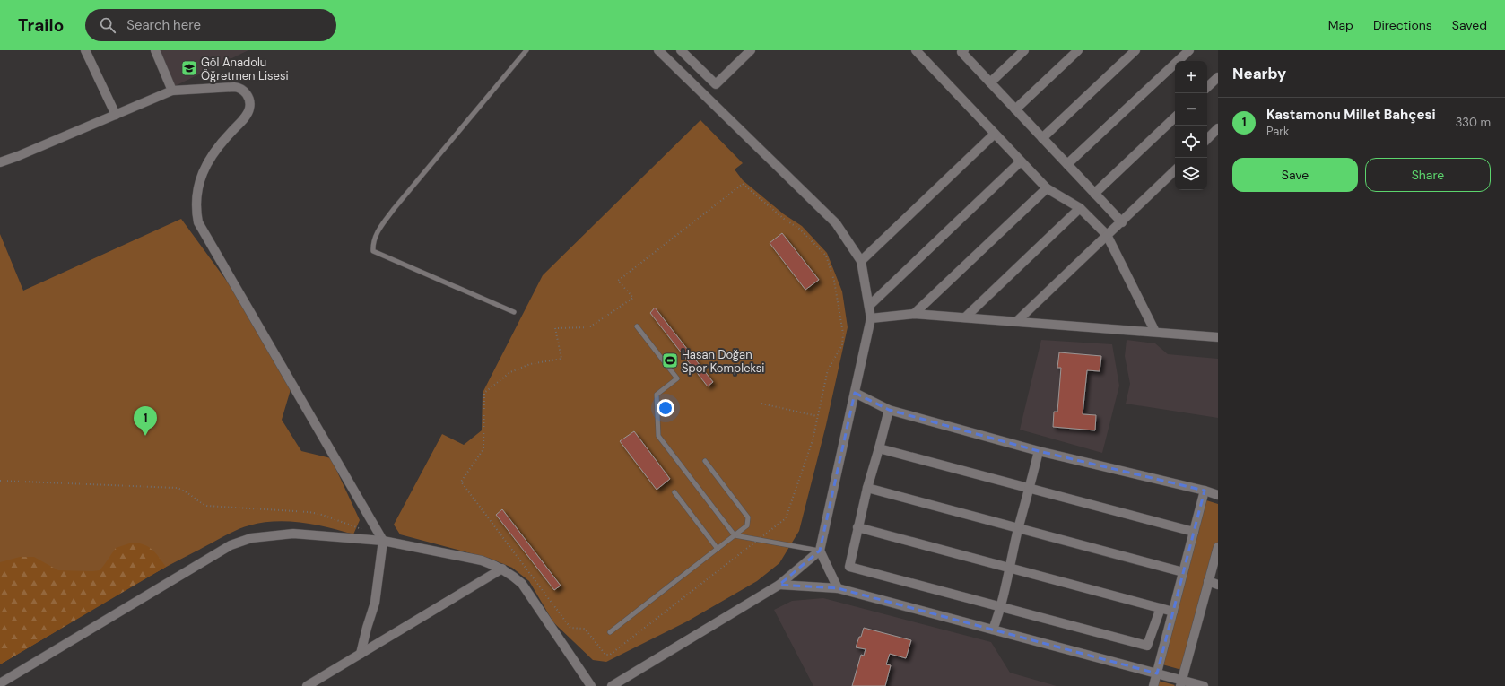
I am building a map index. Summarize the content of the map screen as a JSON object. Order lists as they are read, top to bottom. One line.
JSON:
{"places":{"school or university":["Göl Anadolu Öğretmen Lisesi"],"sports":["Hasan Doğan Spor Kompleksi"]},"page":{"header":"Trailo","search":"Search here","nav":["Map","Directions","Saved"],"heading":"Nearby","map_buttons":["+","−"],"list":[{"mark":"1","name":"Kastamonu Millet Bahçesi","note":"Park","value":"330 m"}],"buttons":["Save","Share"],"pins":"1"}}
